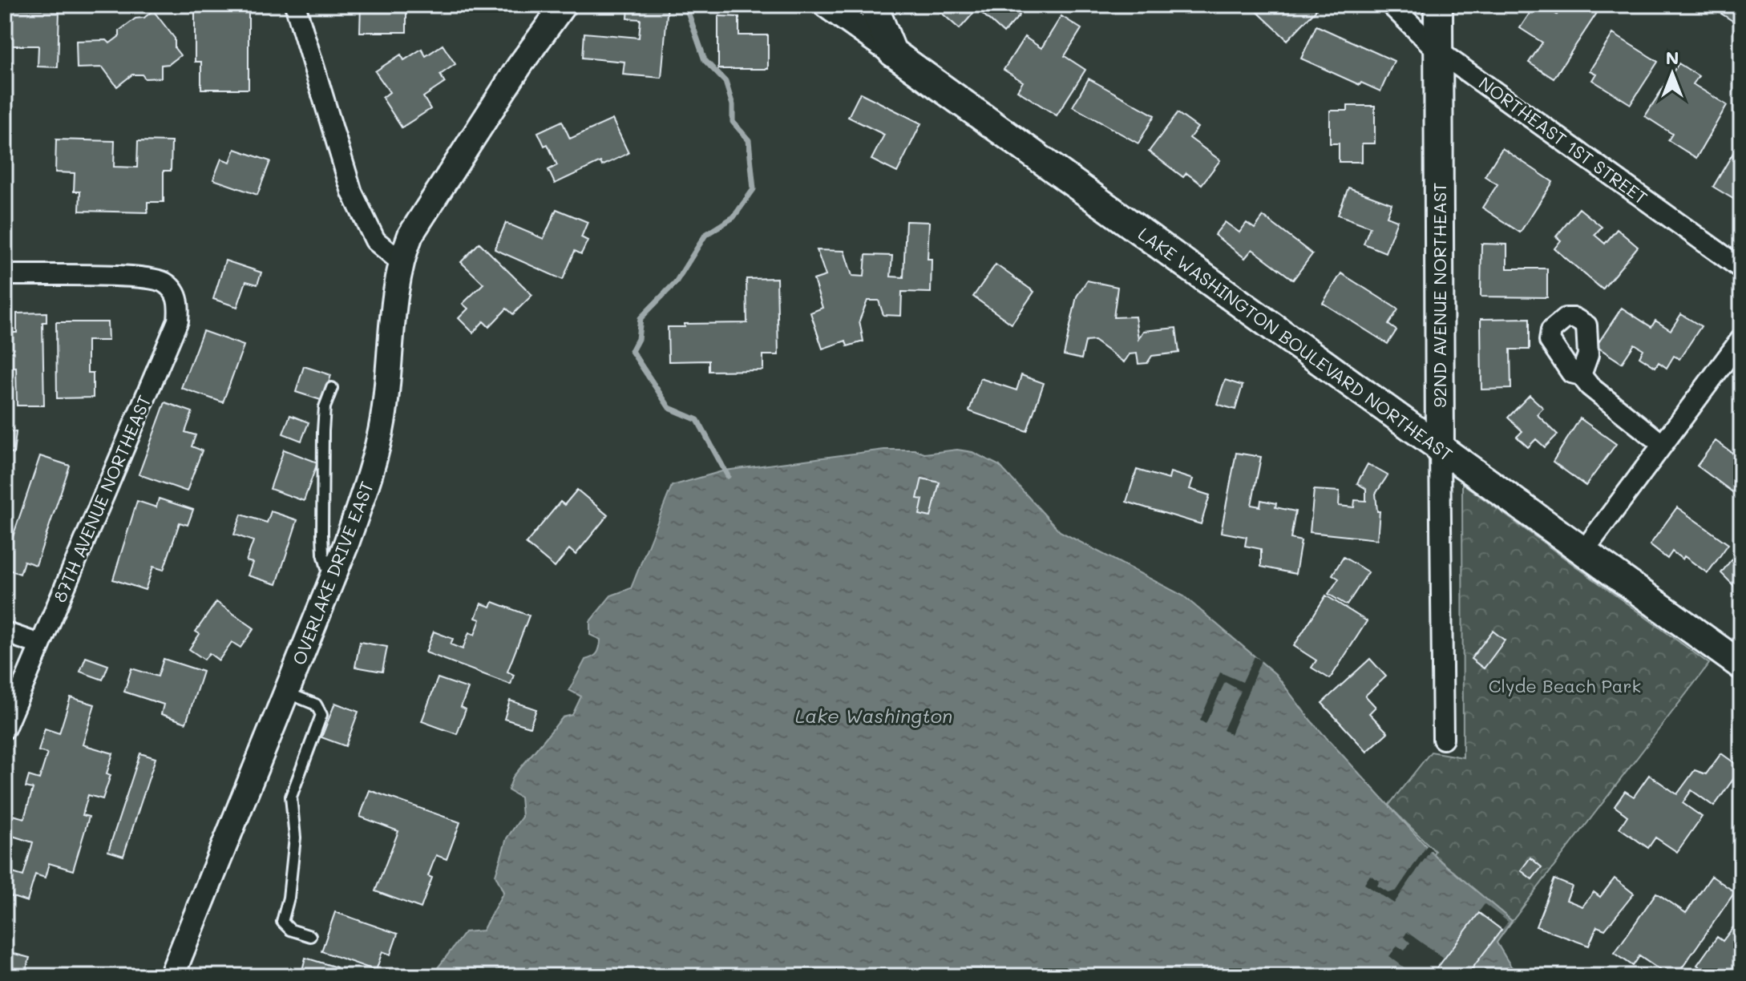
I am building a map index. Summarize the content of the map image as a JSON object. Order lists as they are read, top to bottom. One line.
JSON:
{"streets":{"main road":["92ND AVENUE NORTHEAST","LAKE WASHINGTON BOULEVARD NORTHEAST"],"street":["NORTHEAST 1ST STREET","87TH AVENUE NORTHEAST","OVERLAKE DRIVE EAST"]},"crossings":[["NORTHEAST 1ST STREET","92ND AVENUE NORTHEAST"],["92ND AVENUE NORTHEAST","LAKE WASHINGTON BOULEVARD NORTHEAST"]],"water":["Lake Washington"],"parks":["Clyde Beach Park"],"north":"top"}
